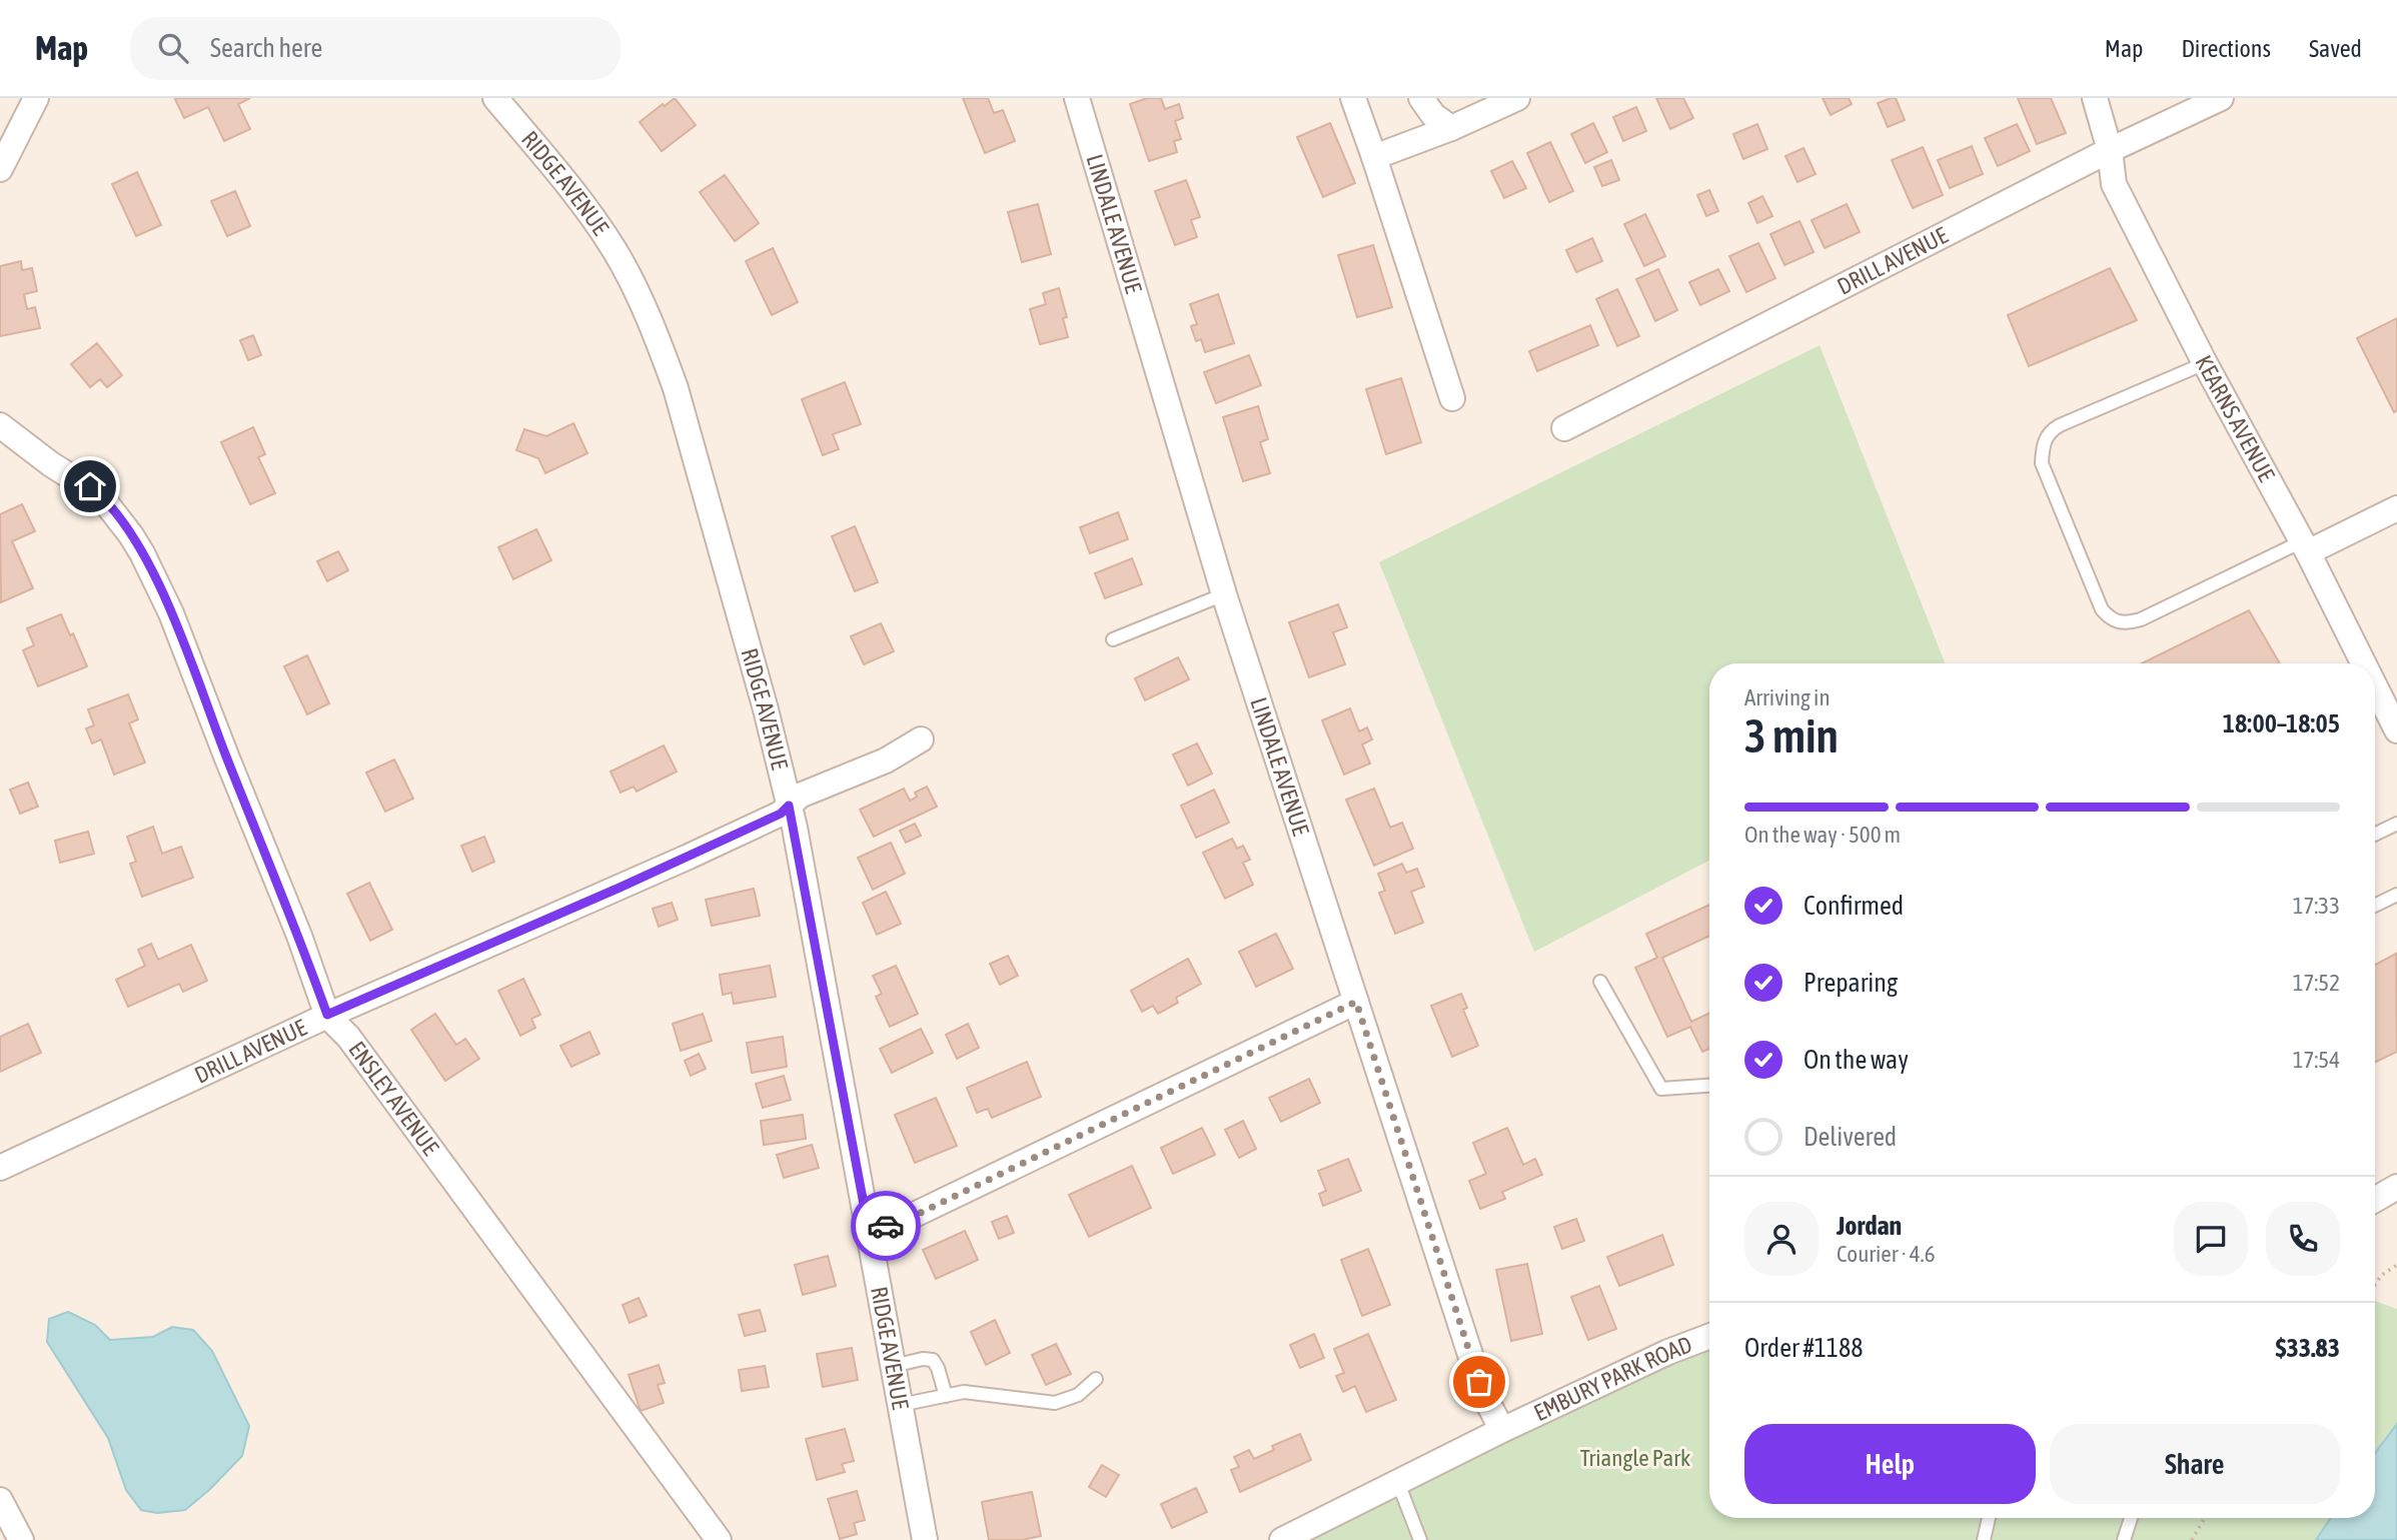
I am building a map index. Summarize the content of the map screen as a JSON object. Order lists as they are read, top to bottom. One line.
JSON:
{"streets":{"street":["RIDGE AVENUE","LINDALE AVENUE","DRILL AVENUE","KEARNS AVENUE","ENSLEY AVENUE","EMBURY PARK ROAD"]},"crossings":[["RIDGE AVENUE","DRILL AVENUE"],["LINDALE AVENUE","EMBURY PARK ROAD"],["DRILL AVENUE","KEARNS AVENUE"],["DRILL AVENUE","ENSLEY AVENUE"]],"parks":["Triangle Park"],"page":{"header":"Map","search":"Search here","nav":["Map","Directions","Saved"],"heading":["3 min","Arriving in","18:00–18:05"],"panel":["Jordan","Courier · 4.6","Order #1188","$33.83"],"bar":"On the way · 500 m","list":[["Confirmed","17:33"],["Preparing","17:52"],["On the way","17:54"],"Delivered"],"buttons":["Help","Share"]}}
